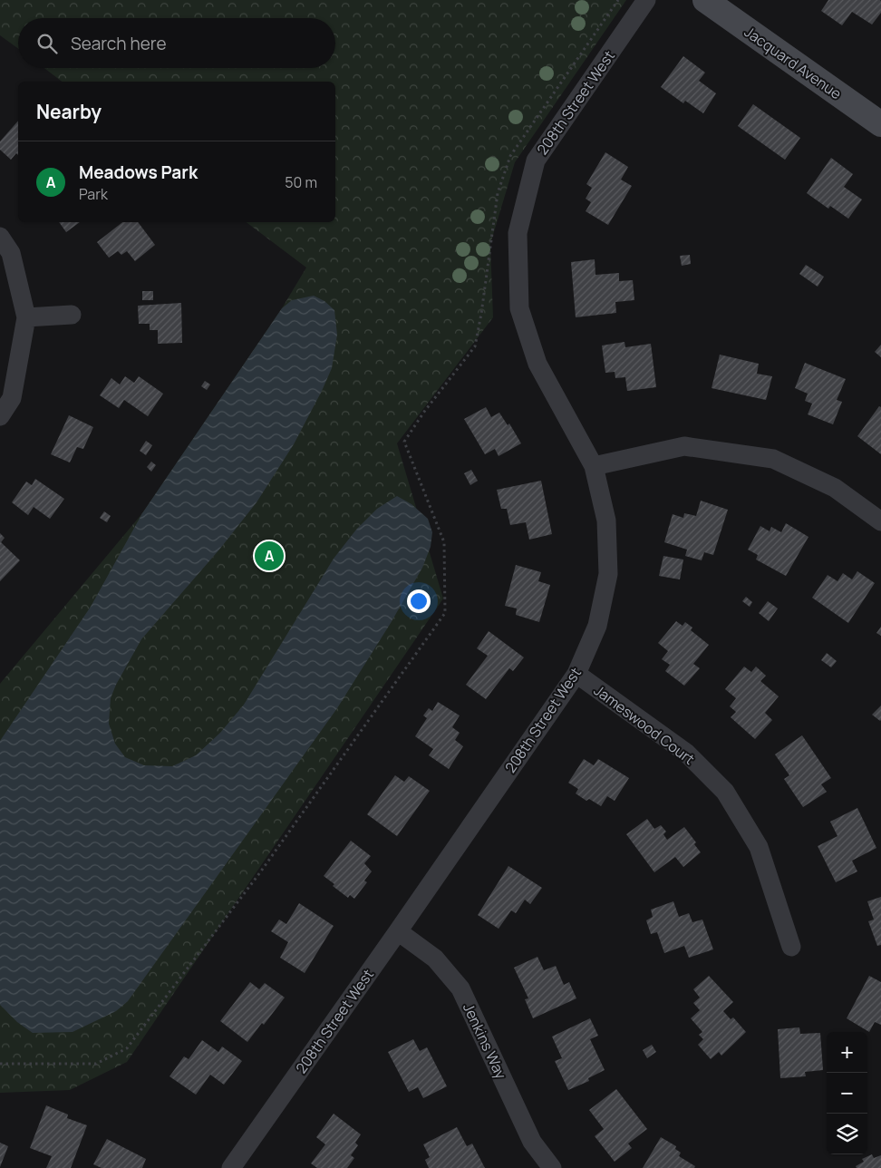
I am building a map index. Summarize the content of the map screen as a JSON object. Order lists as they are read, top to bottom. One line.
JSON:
{"streets":{"street":["Jacquard Avenue","208th Street West","Jameswood Court","Jenkins Way"]},"crossings":[["208th Street West","Jameswood Court"],["208th Street West","Jenkins Way"]],"page":{"search":"Search here","heading":"Nearby","list":[{"mark":"A","name":"Meadows Park","note":"Park","value":"50 m"}],"pins":"A","map_buttons":["+","−"]}}
